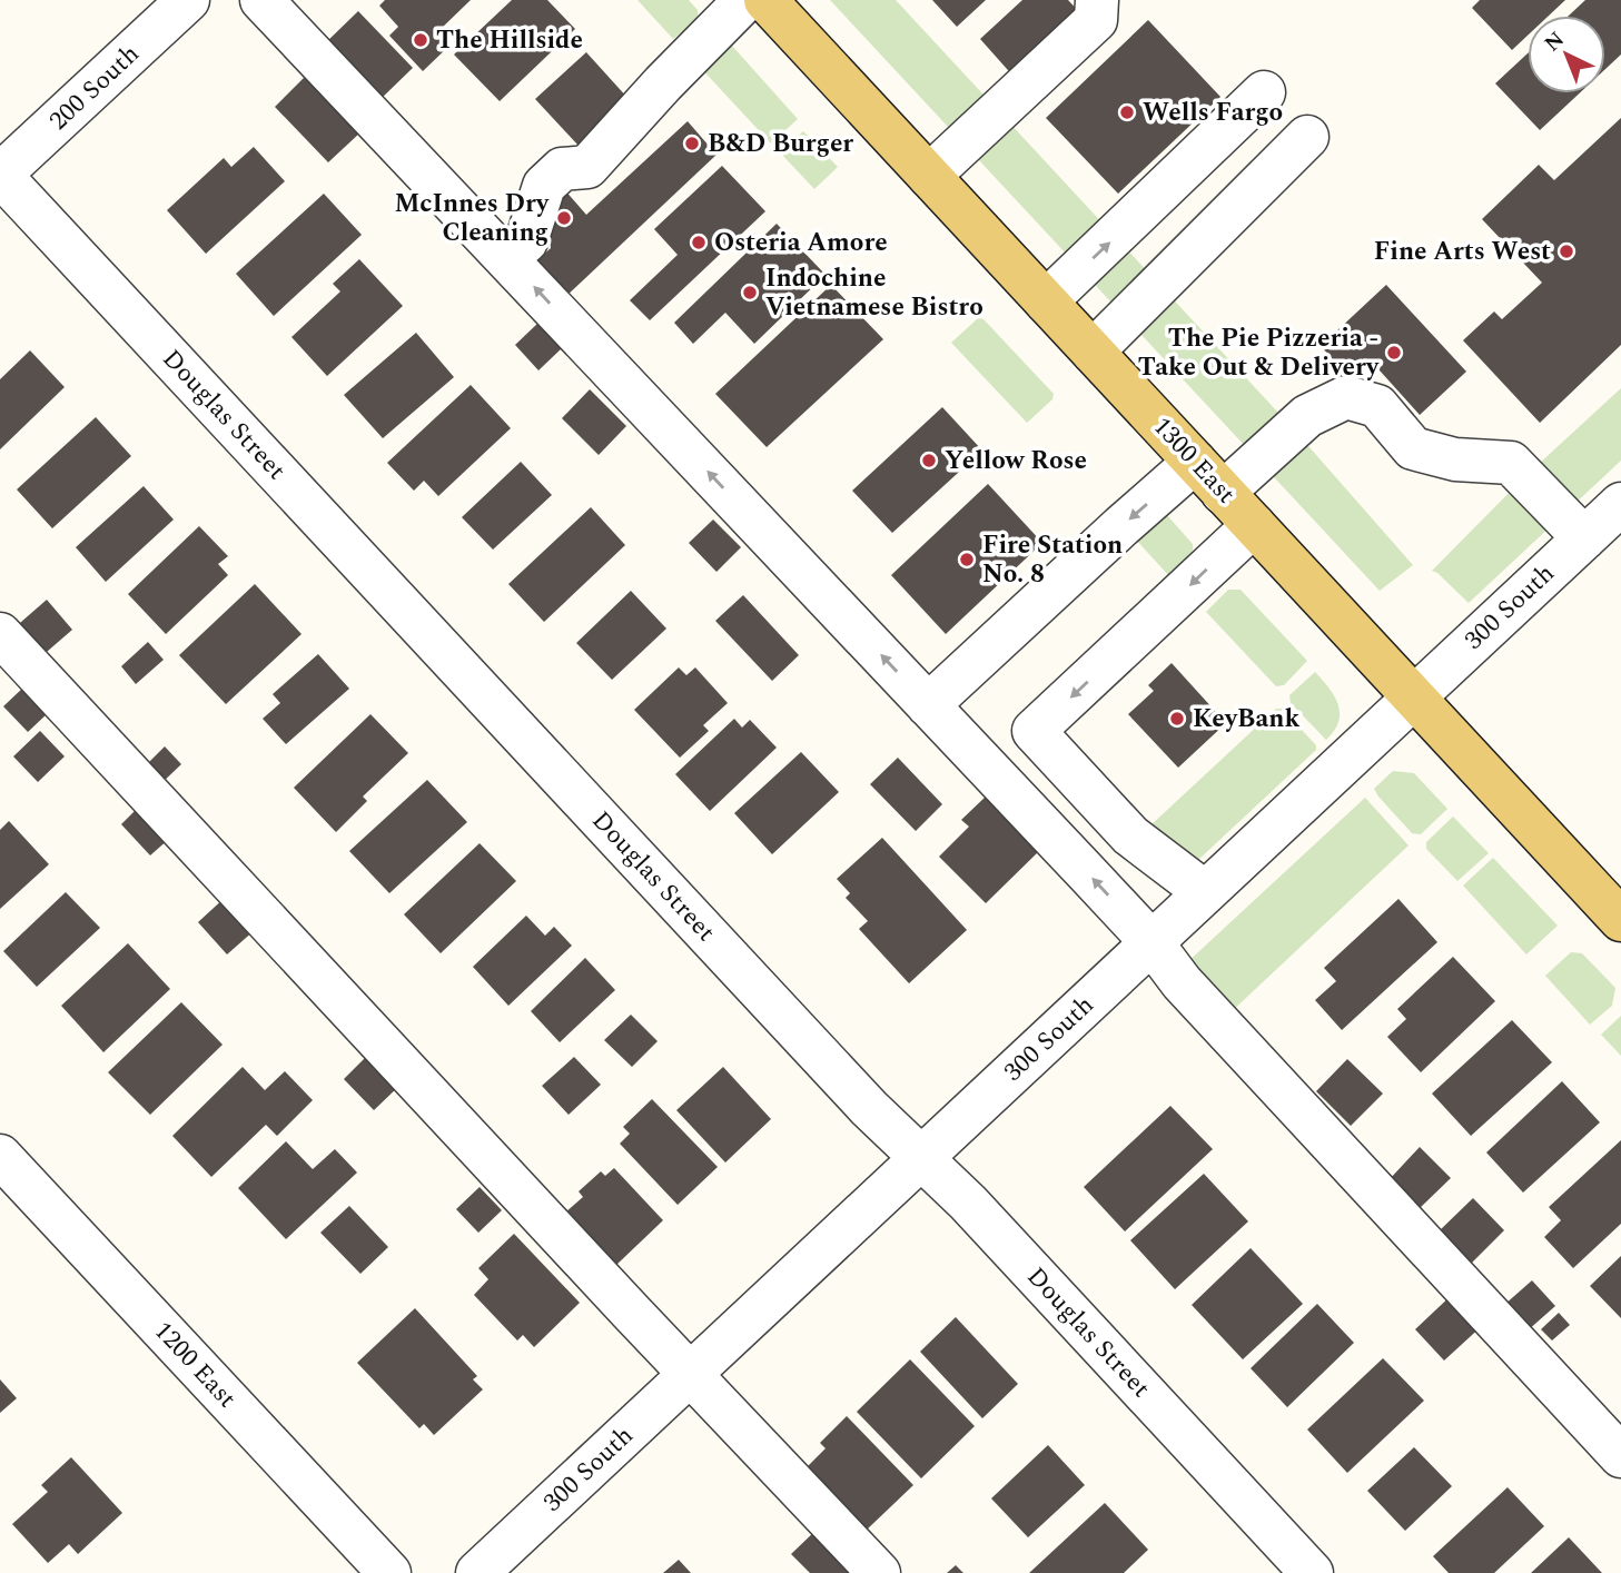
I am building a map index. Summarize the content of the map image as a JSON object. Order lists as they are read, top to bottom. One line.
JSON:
{"streets":{"main road":["1300 East"],"street":["200 South","Douglas Street","300 South","1200 East"]},"crossings":[["200 South","Douglas Street"],["Douglas Street","300 South"],["1300 East","300 South"]],"places":["The Hillside","Wells Fargo","B&D Burger","McInnes Dry Cleaning","Osteria Amore","Fine Arts West","Indochine Vietnamese Bistro","The Pie Pizzeria - Take Out & Delivery","Yellow Rose","Fire Station No. 8","KeyBank"],"north":"top left"}
